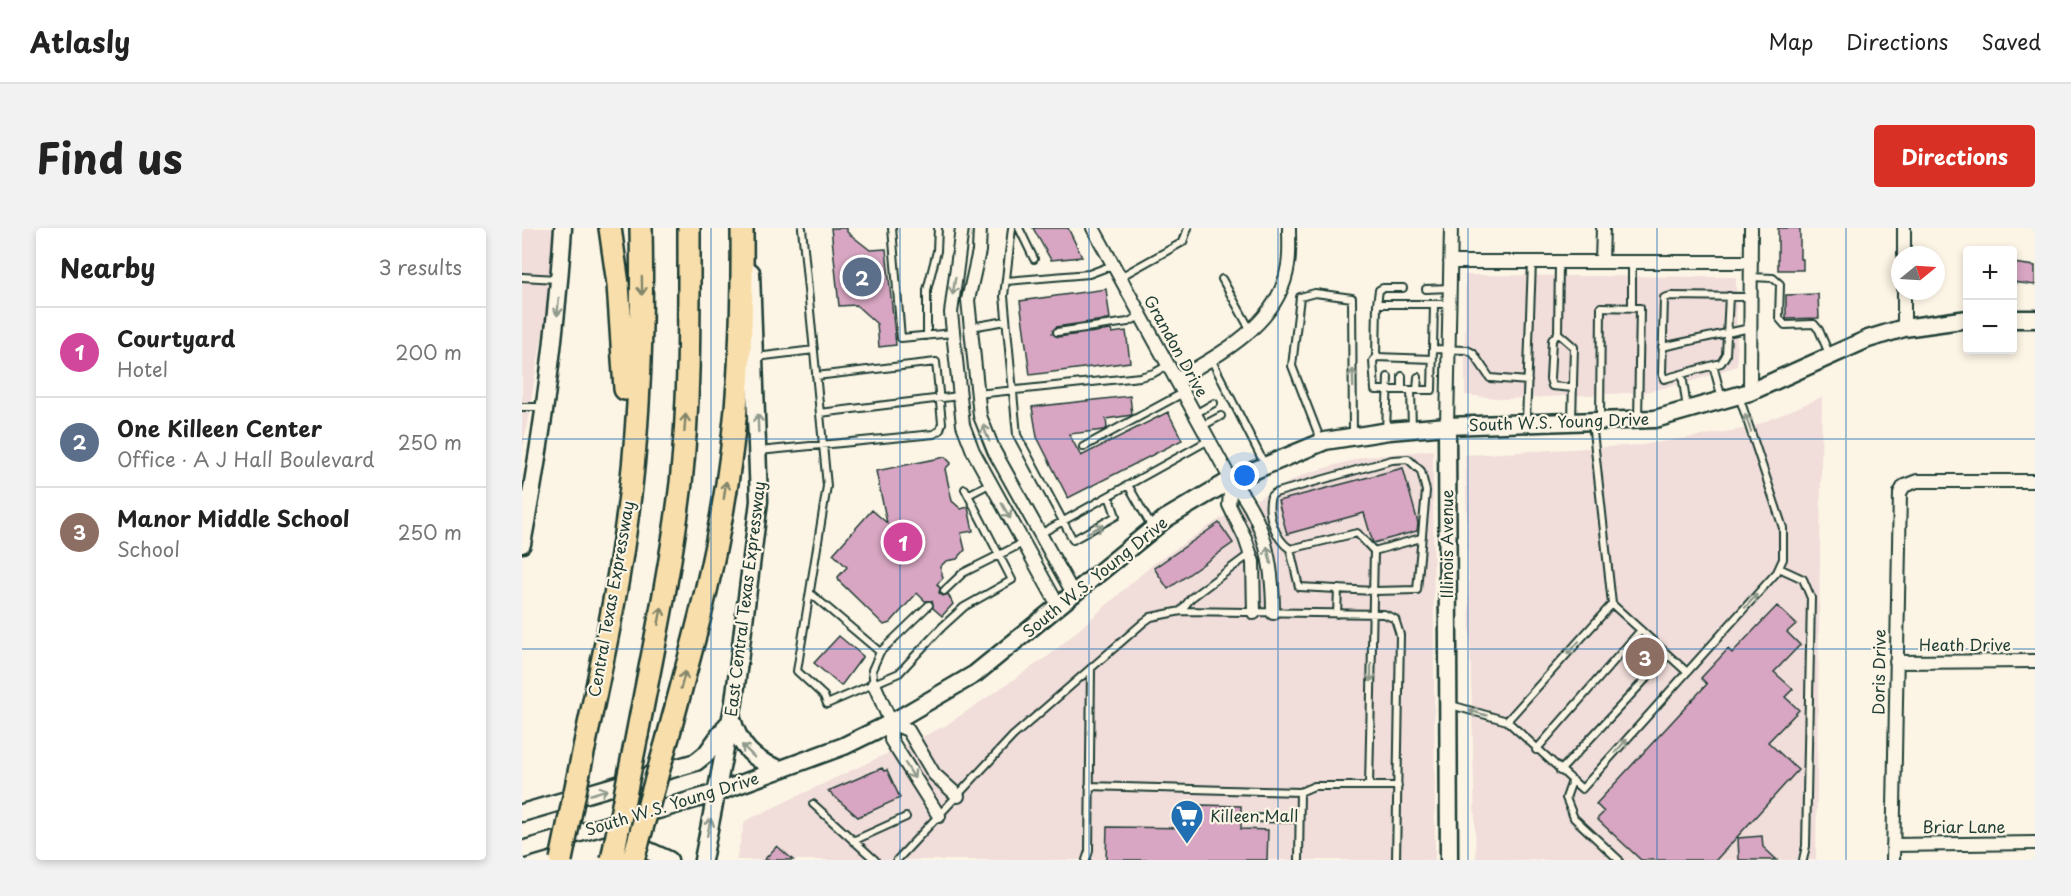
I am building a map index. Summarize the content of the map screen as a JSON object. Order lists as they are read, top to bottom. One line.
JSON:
{"streets":{"highway":["Central Texas Expressway"],"main road":["South W.S. Young Drive","Illinois Avenue","East Central Texas Expressway"],"street":["Grandon Drive","Heath Drive","Doris Drive","Briar Lane"]},"crossings":[["Grandon Drive","South W.S. Young Drive"],["South W.S. Young Drive","Illinois Avenue"],["South W.S. Young Drive","East Central Texas Expressway"],["Heath Drive","Doris Drive"],["Doris Drive","Briar Lane"]],"places":{"supermarket":["Killeen Mall"]},"north":"right","page":{"header":"Atlasly","nav":["Map","Directions","Saved"],"title":"Find us","buttons":"Directions","heading":["Nearby","3 results"],"map_buttons":["+","−"],"pins":["2","1","3"],"list":[{"mark":"1","name":"Courtyard","note":"Hotel","value":"200 m"},{"mark":"2","name":"One Killeen Center","note":"Office · A J Hall Boulevard","value":"250 m"},{"mark":"3","name":"Manor Middle School","note":"School","value":"250 m"}]}}
